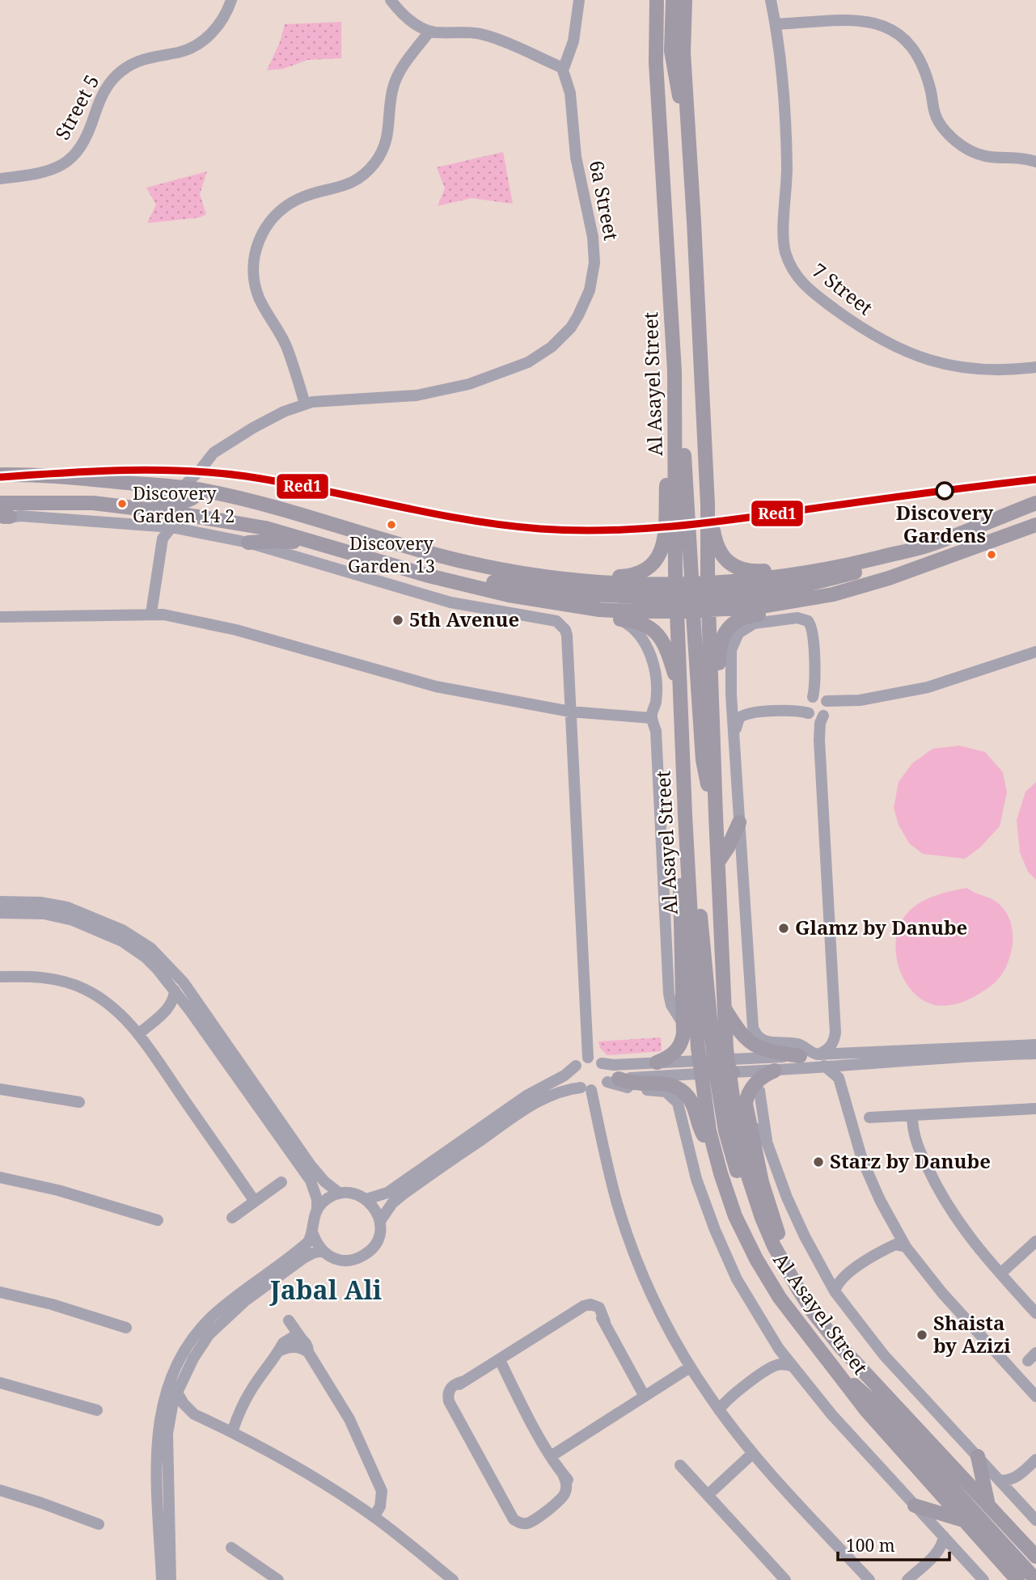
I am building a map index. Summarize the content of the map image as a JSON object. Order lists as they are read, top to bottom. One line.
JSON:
{"streets":{"main road":["Al Asayel Street"],"street":["Street 5","6a Street","7 Street"]},"districts":["Jabal Ali"],"places":["Discovery Gardens","Discovery Garden 14 2","Discovery Garden 13","5th Avenue","Glamz by Danube","Starz by Danube","Shaista by Azizi"],"lines":["transit line Red1"],"scale_bar":"100 m"}
